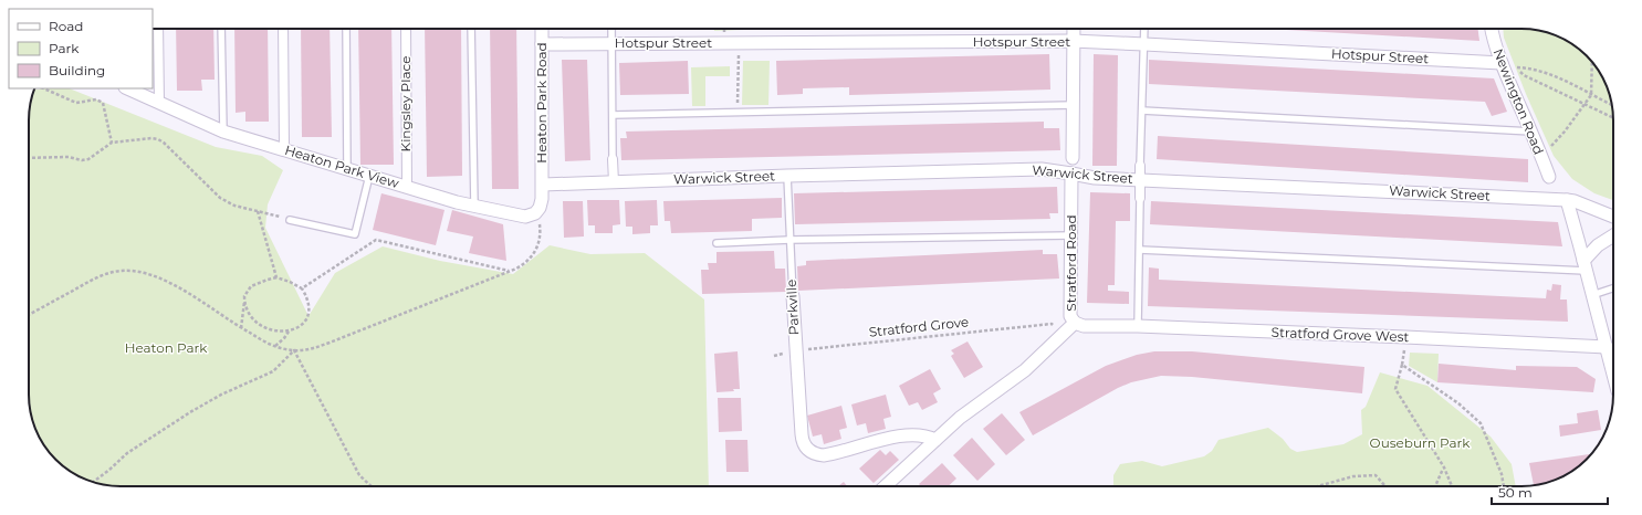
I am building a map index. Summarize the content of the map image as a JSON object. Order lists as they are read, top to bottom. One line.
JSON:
{"streets":{"street":["Hotspur Street","Newington Road","Heaton Park Road","Kingsley Place","Heaton Park View","Warwick Street","Stratford Road","Parkville","Stratford Grove West"],"path":["Stratford Grove"]},"crossings":[["Hotspur Street","Newington Road"],["Hotspur Street","Heaton Park Road"],["Hotspur Street","Stratford Road"],["Heaton Park Road","Warwick Street"],["Kingsley Place","Heaton Park View"],["Warwick Street","Stratford Road"],["Warwick Street","Parkville"],["Stratford Road","Parkville"],["Stratford Road","Stratford Grove"],["Stratford Road","Stratford Grove West"],["Parkville","Stratford Grove"]],"parks":["Heaton Park","Ouseburn Park"],"legend":["Road","Park","Building"],"scale_bar":"50 m"}
